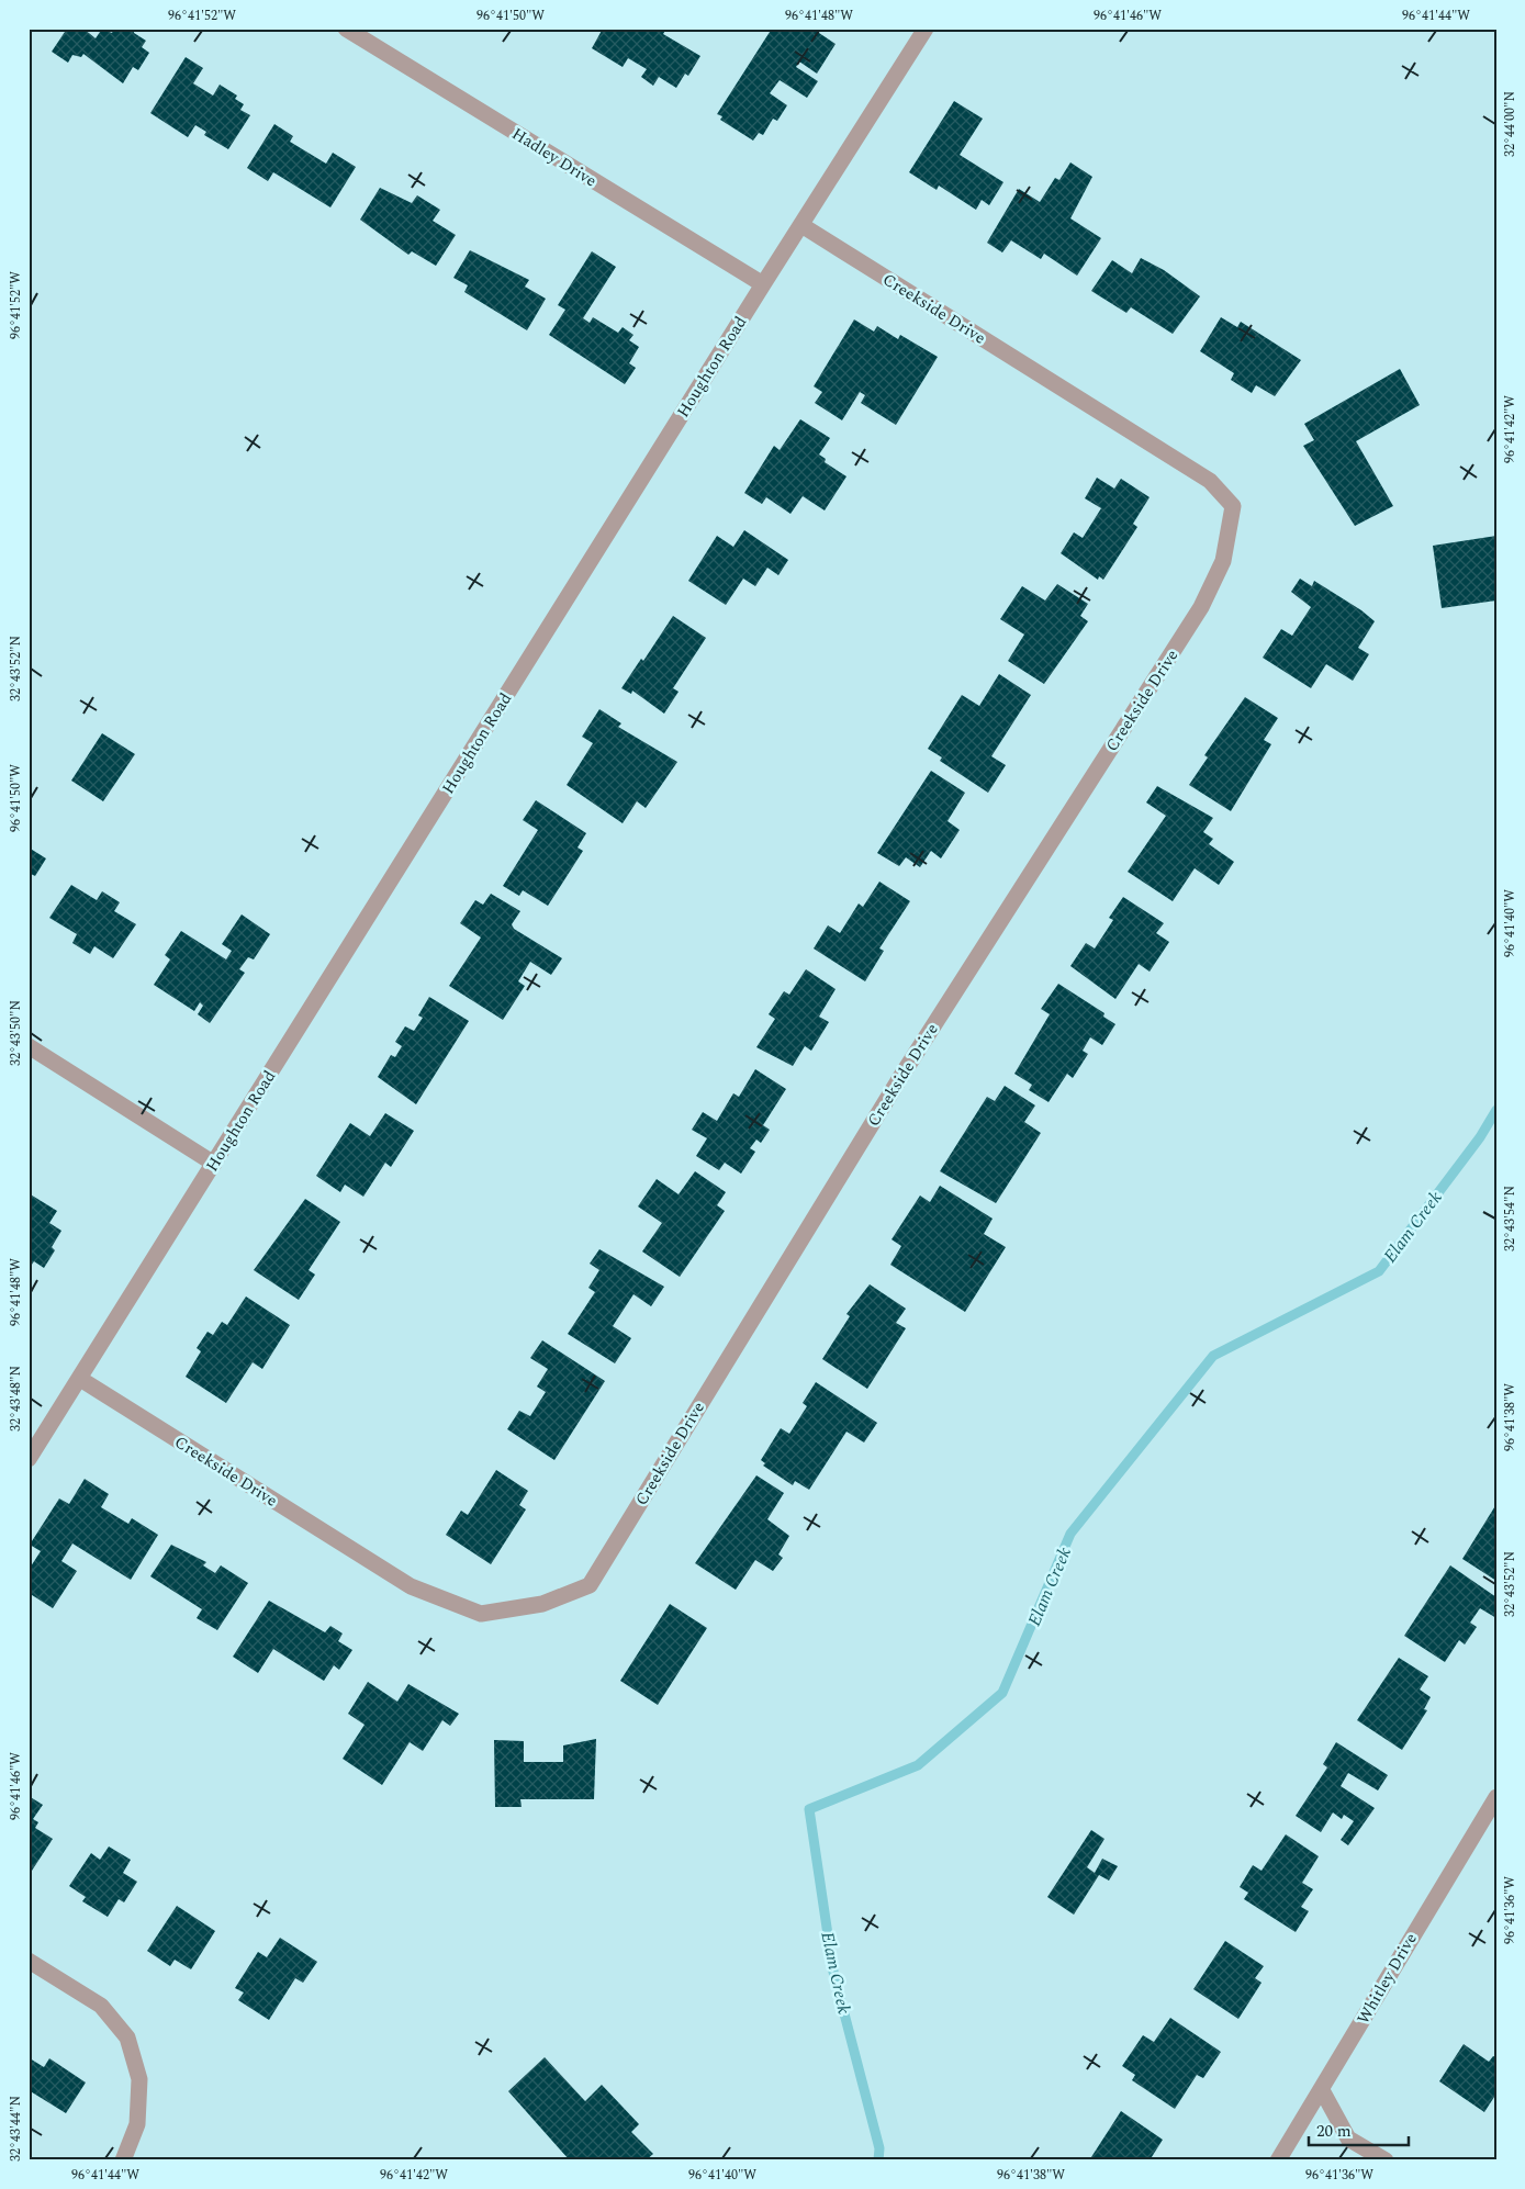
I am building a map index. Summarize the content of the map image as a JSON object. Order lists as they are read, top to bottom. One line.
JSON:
{"streets":{"street":["Hadley Drive","Creekside Drive","Houghton Road","Whitley Drive"]},"crossings":[["Hadley Drive","Houghton Road"],["Creekside Drive","Houghton Road"]],"water":["Elam Creek"],"scale_bar":"20 m","coordinates":["96°41'52\"W","96°41'50\"W","96°41'48\"W","96°41'46\"W","96°41'44\"W","32°44'00\"N","96°41'42\"W","32°43'52\"N","96°41'40\"W","32°43'50\"N","32°43'54\"N","32°43'48\"N","96°41'38\"W","96°41'36\"W","32°43'44\"N"]}
